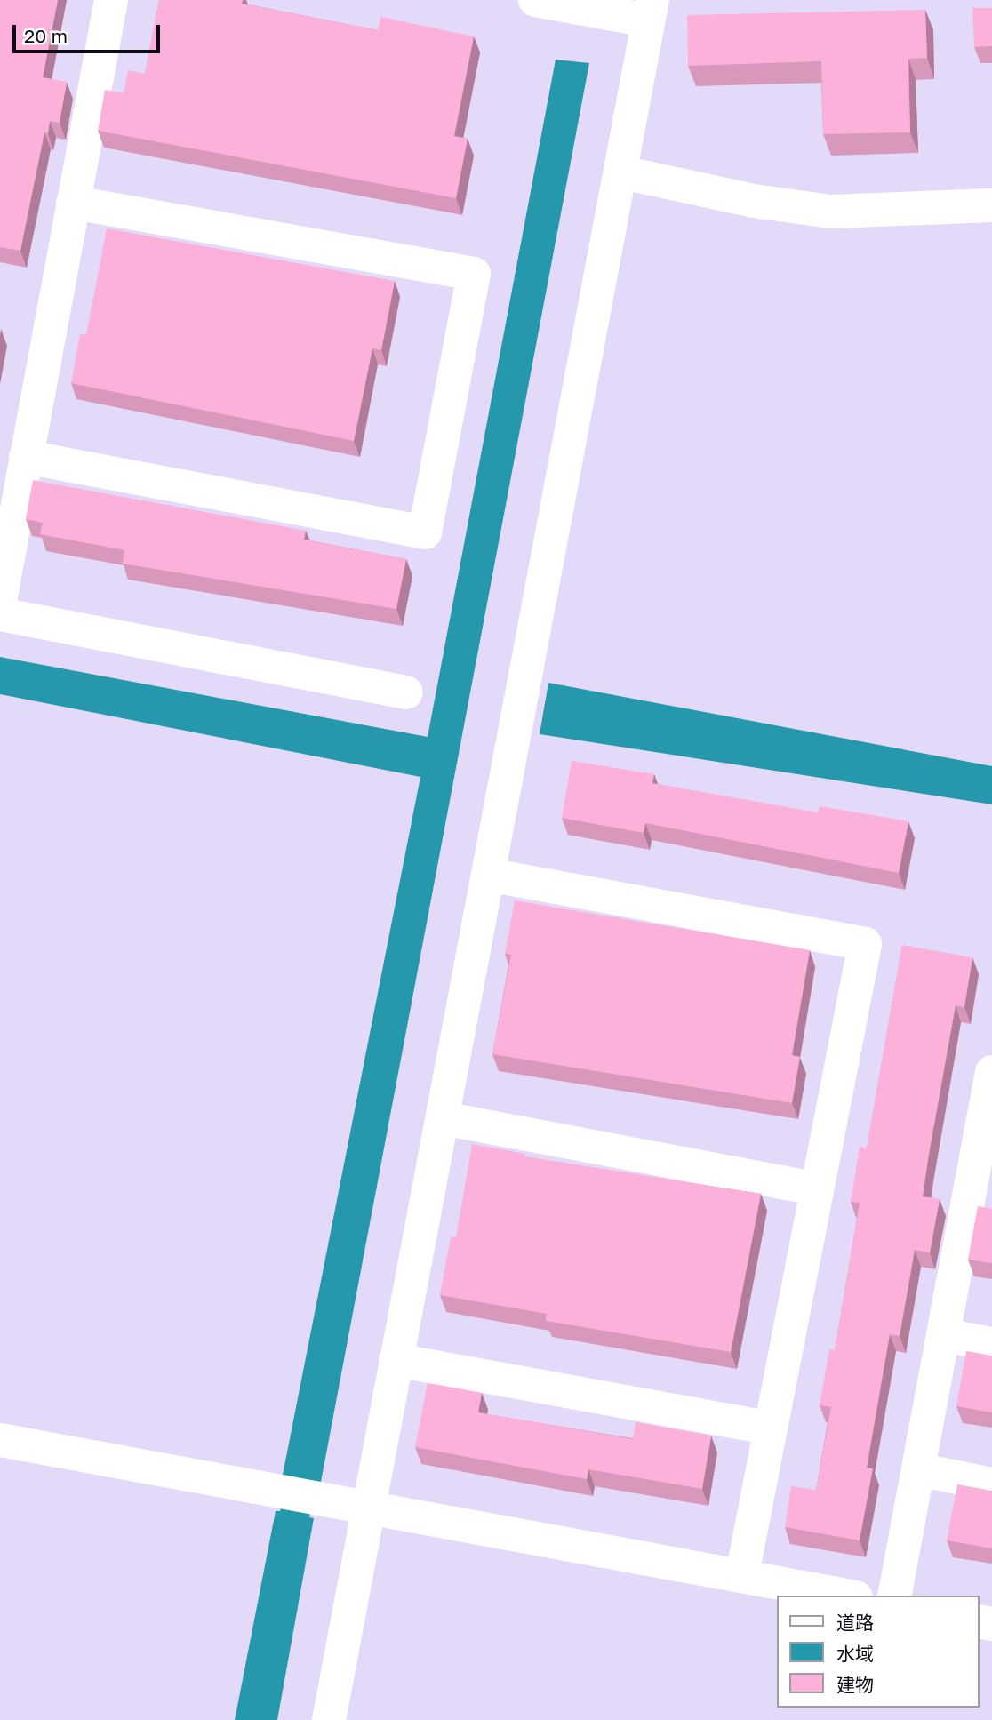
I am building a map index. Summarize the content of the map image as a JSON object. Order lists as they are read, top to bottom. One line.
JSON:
{"legend":["道路","水域","建物"],"scale_bar":"20 m"}
